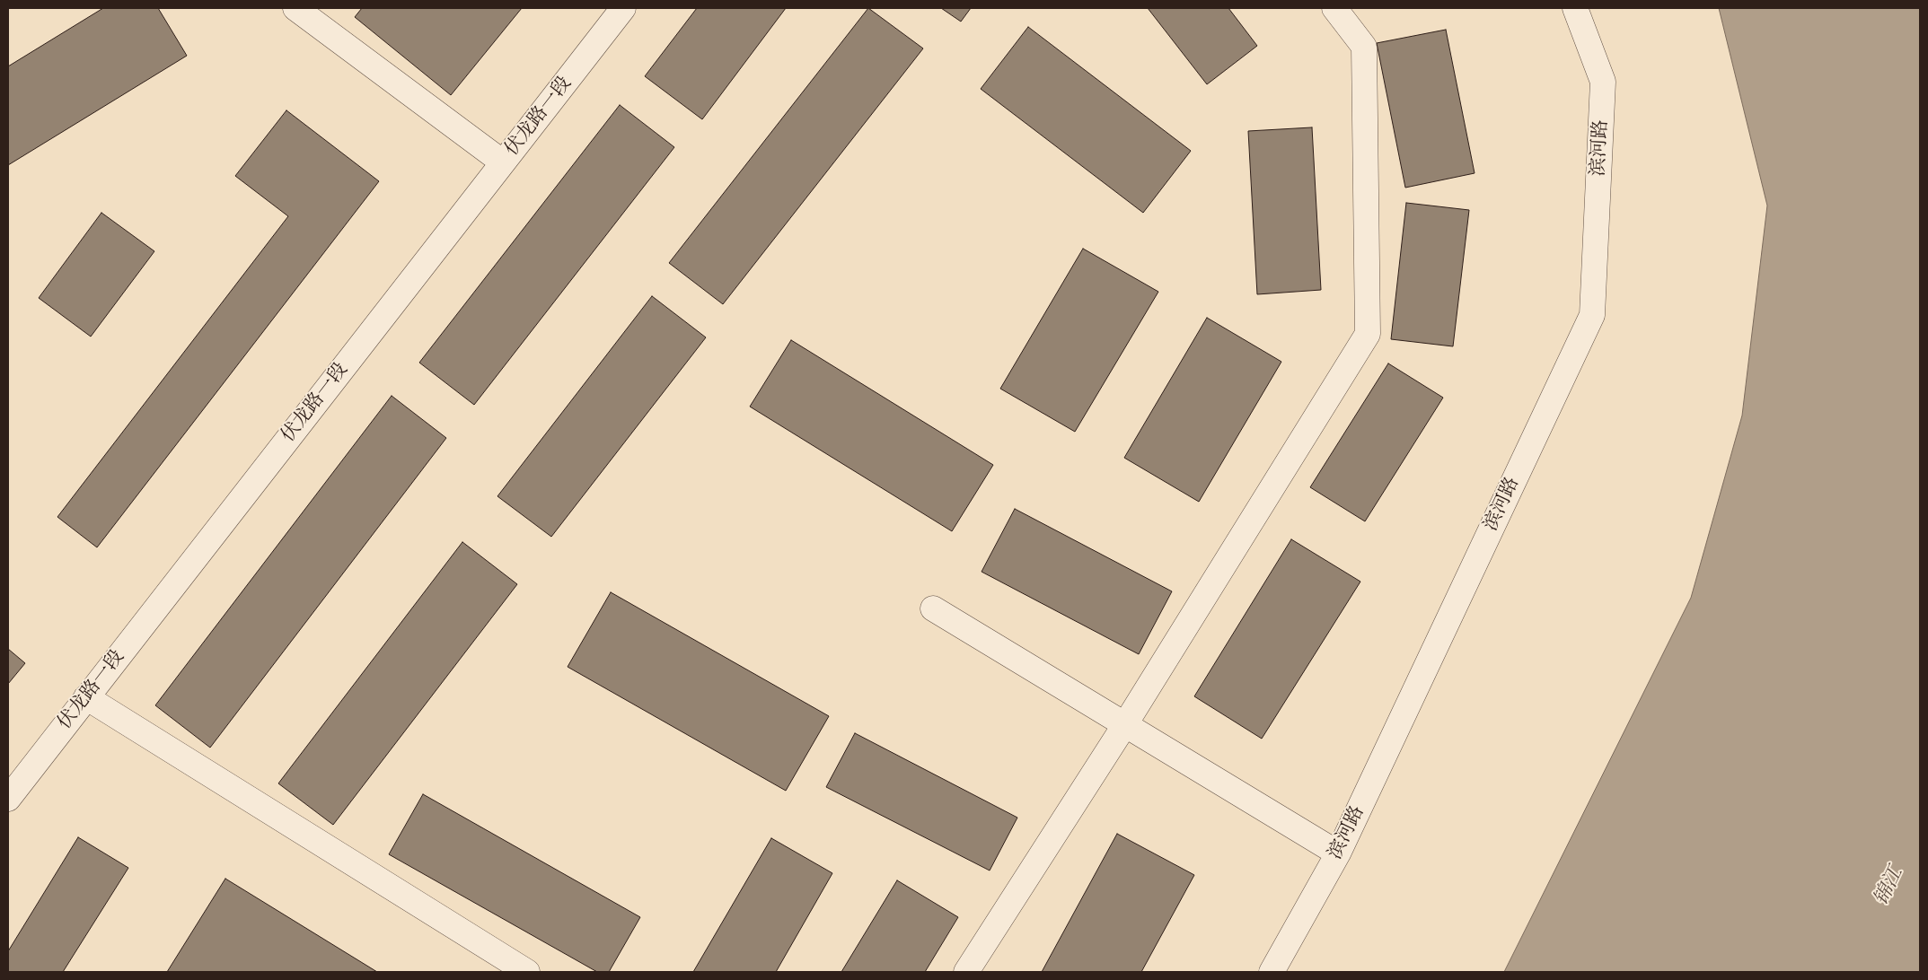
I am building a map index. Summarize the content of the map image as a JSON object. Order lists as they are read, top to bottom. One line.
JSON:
{"streets":{"street":["伏龙路一段","滨河路"]},"water":["锦江"]}
